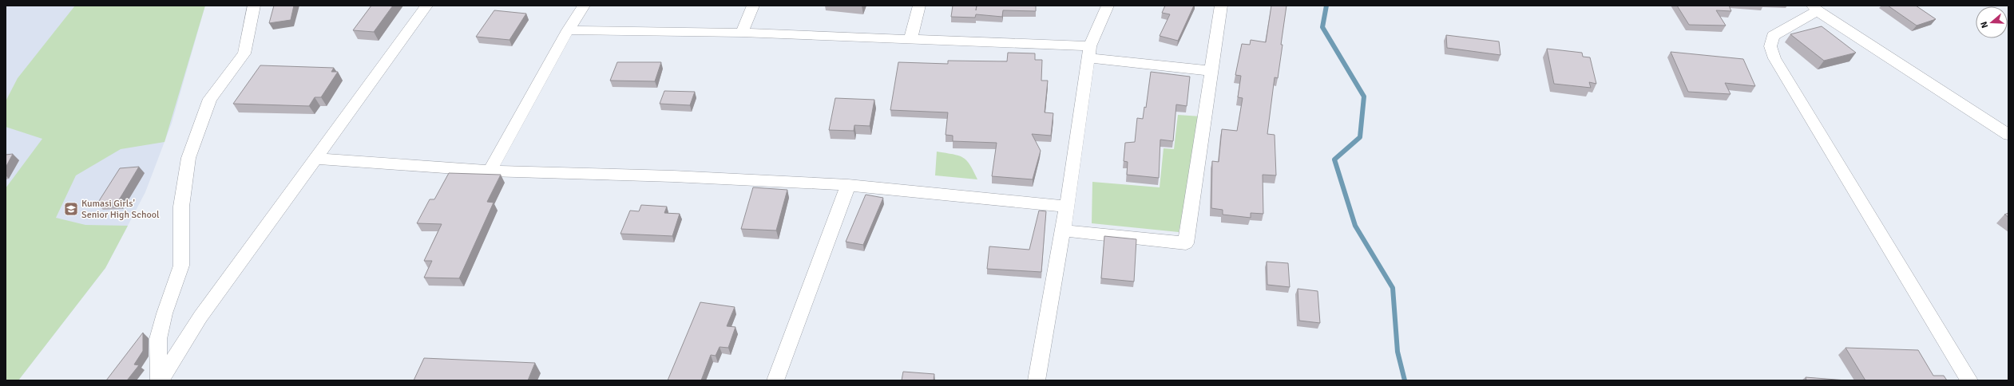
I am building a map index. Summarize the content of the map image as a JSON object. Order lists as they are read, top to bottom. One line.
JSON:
{"places":{"school or university":["Kumasi Girls' Senior High School"]},"north":"left"}
